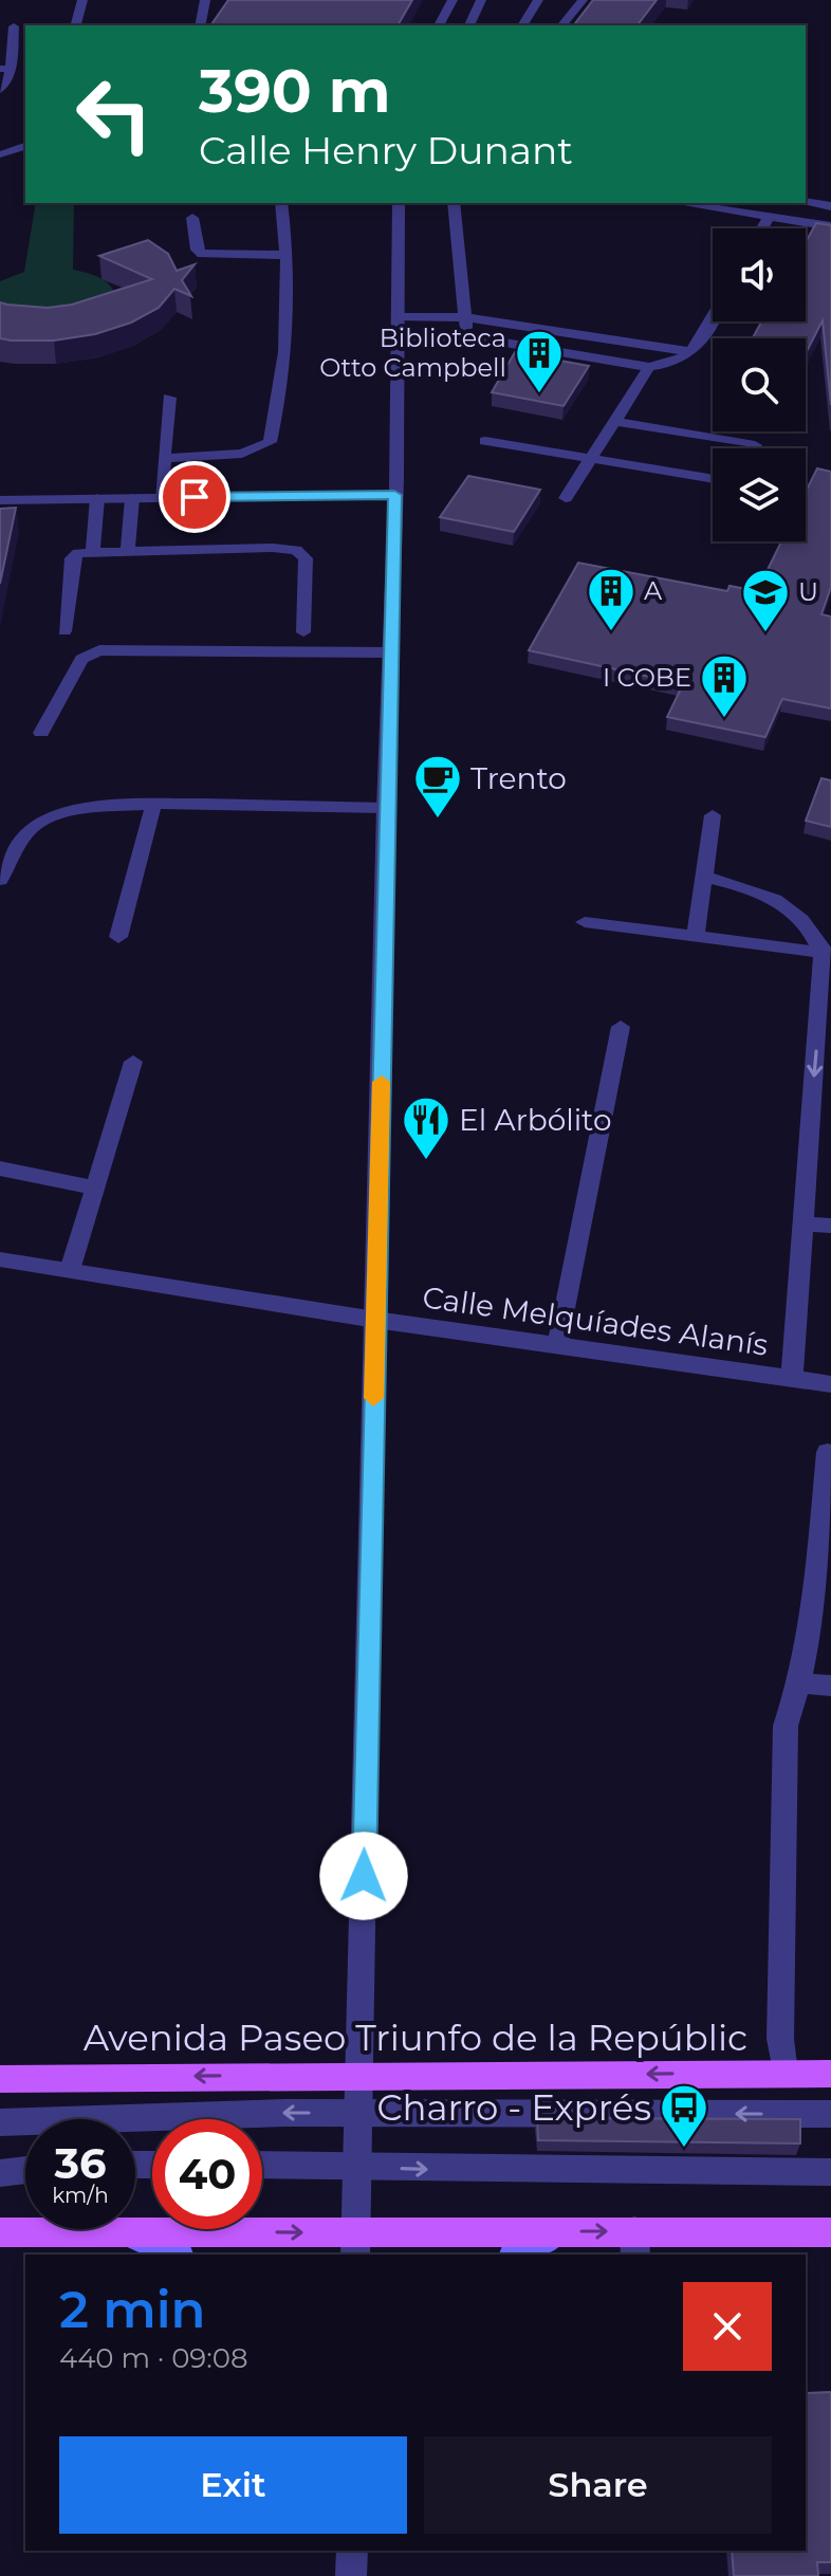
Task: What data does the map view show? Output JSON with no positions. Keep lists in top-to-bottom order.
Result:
{
  "streets": {
    "main road": ["Avenida Paseo Triunfo de la Repúblic"],
    "street": ["Calle Melquíades Alanís"]
  },
  "places": {
    "building": ["Biblioteca Otto Campbell", "A", "I COBE"],
    "school or university": ["U"],
    "cafe": ["Trento"],
    "restaurant": ["El Arbólito"],
    "bus stop": ["Charro - Exprés"]
  },
  "page": {
    "turn": ["390 m", "Calle Henry Dunant"],
    "speed": "36 km/h",
    "limit": "40",
    "heading": ["2 min", "440 m · 09:08"],
    "buttons": ["Exit", "Share"]
  }
}
